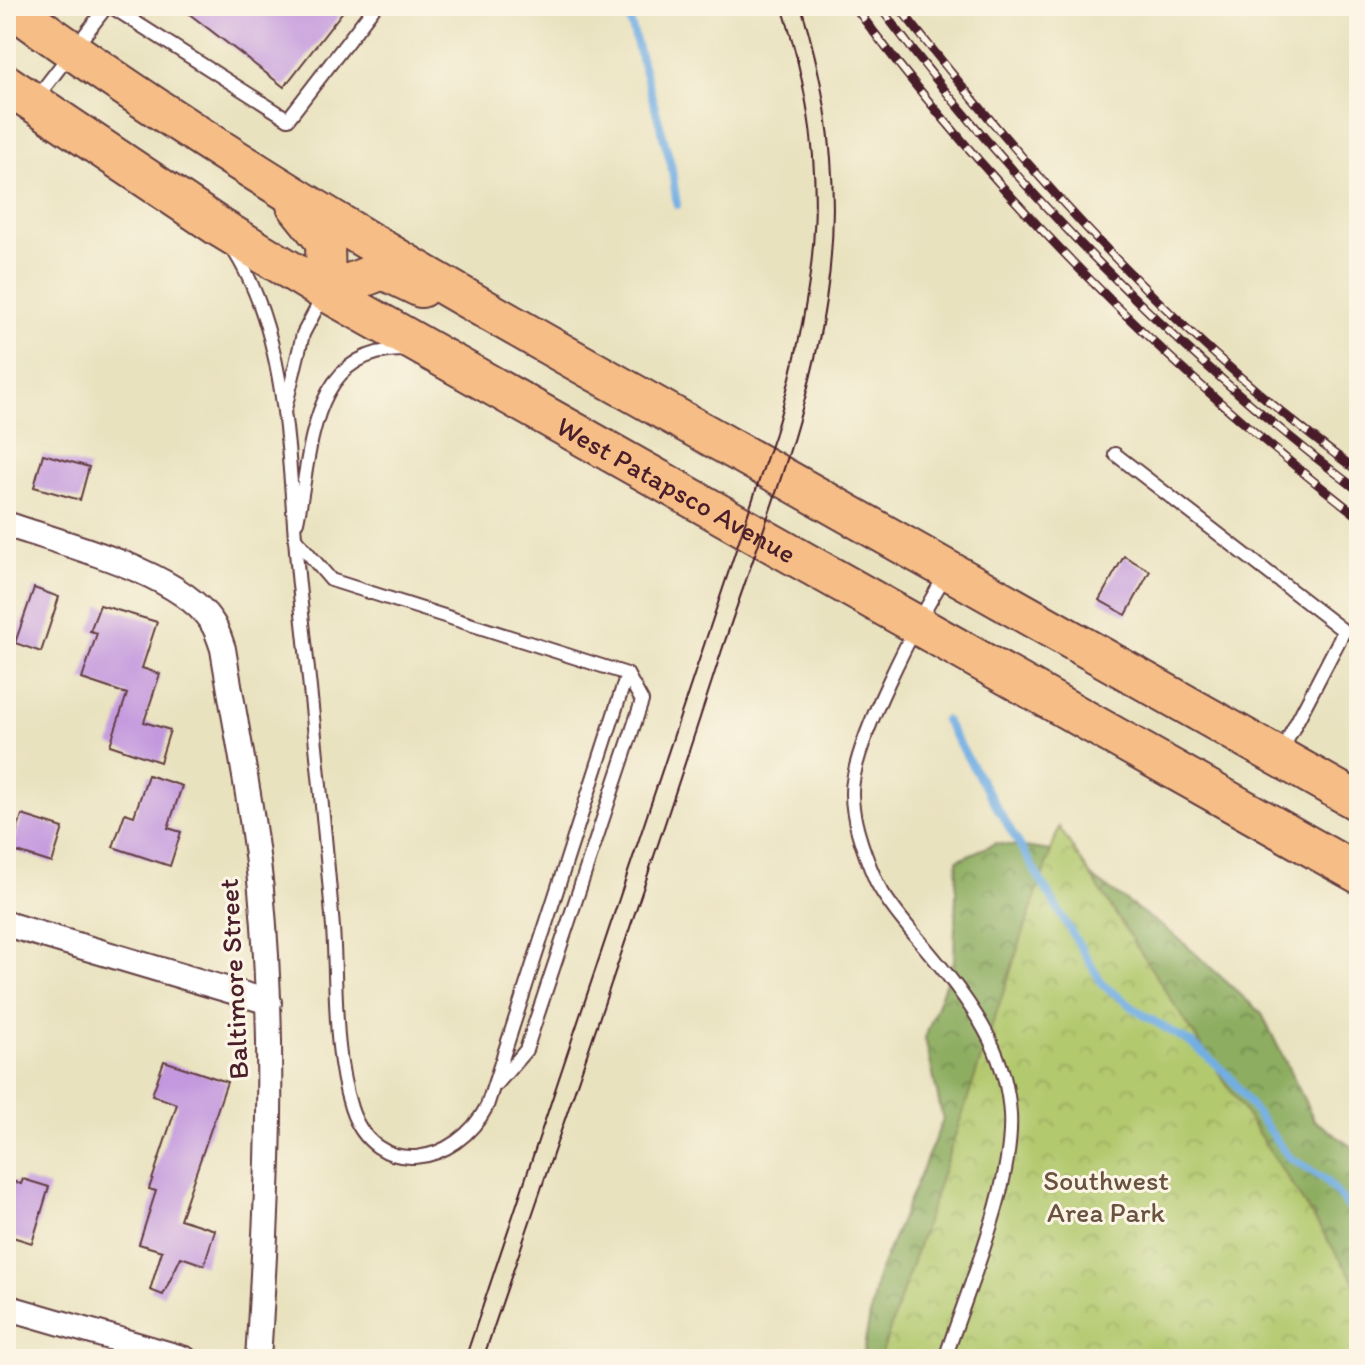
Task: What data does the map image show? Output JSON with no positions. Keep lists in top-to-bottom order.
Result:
{
  "streets": {
    "main road": ["West Patapsco Avenue"],
    "street": ["Baltimore Street"]
  },
  "parks": ["Southwest Area Park"]
}
